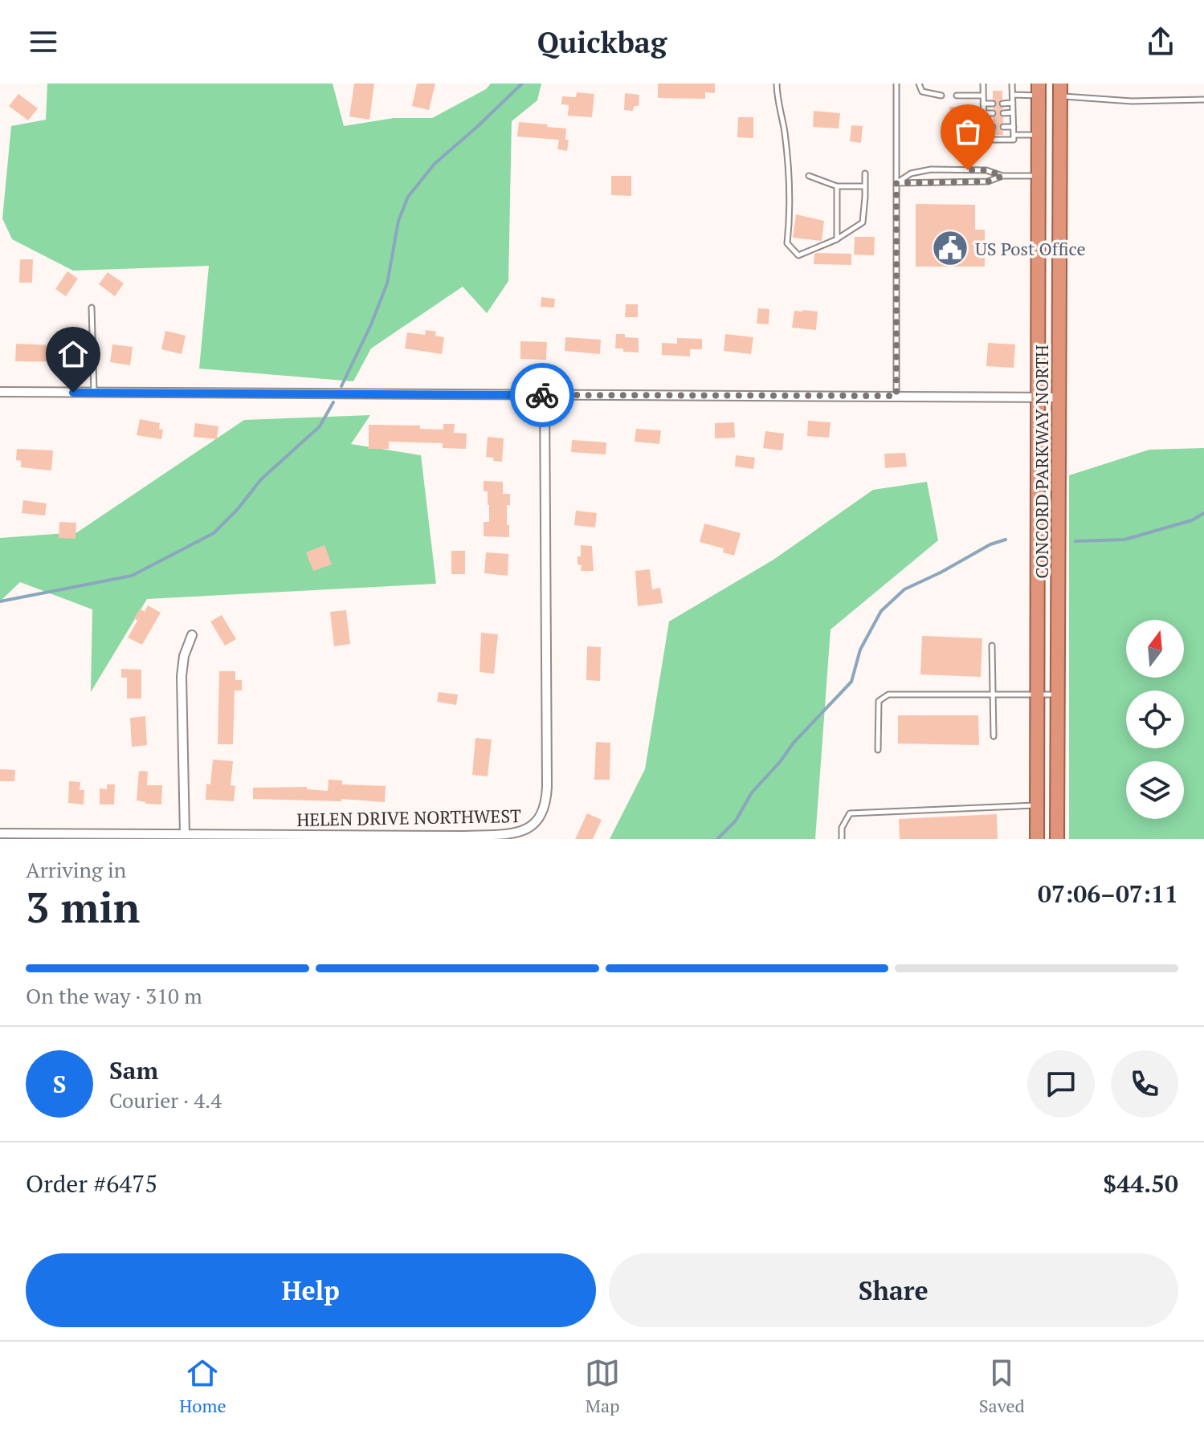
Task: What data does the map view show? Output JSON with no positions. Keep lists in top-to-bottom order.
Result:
{
  "streets": {
    "highway": ["CONCORD PARKWAY NORTH"],
    "street": ["HELEN DRIVE NORTHWEST"]
  },
  "places": {
    "public building": ["US Post Office"]
  },
  "north": "top",
  "page": {
    "header": "Quickbag",
    "heading": ["3 min", "Arriving in", "07:06–07:11"],
    "panel": [
      "Sam",
      "Courier · 4.4",
      "Order #6475",
      "$44.50"
    ],
    "bar": "On the way · 310 m",
    "round": "S",
    "buttons": ["Help", "Share"],
    "tabs": ["Home", "Map", "Saved"]
  }
}
